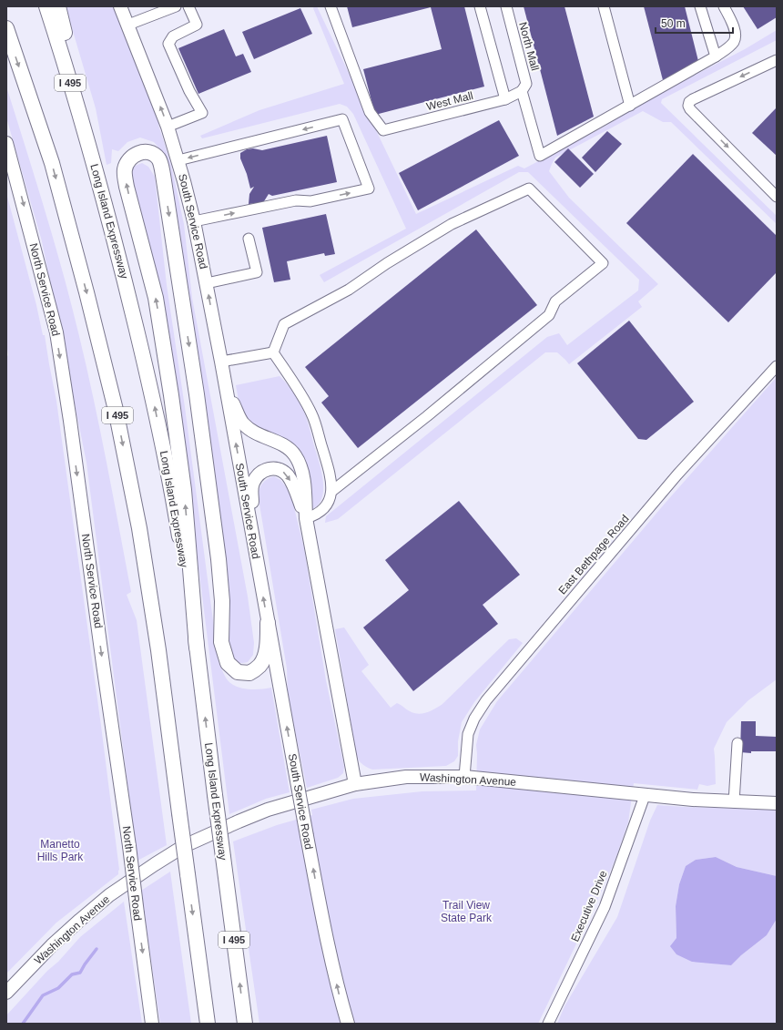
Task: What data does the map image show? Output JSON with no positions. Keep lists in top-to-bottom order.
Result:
{
  "streets": {
    "highway": ["I 495", "Long Island Expressway"],
    "main road": ["South Service Road", "North Service Road", "Washington Avenue"],
    "street": [
      "North Mall",
      "West Mall",
      "East Bethpage Road",
      "Executive Drive"
    ]
  },
  "crossings": [
    ["North Mall", "West Mall"],
    ["East Bethpage Road", "Washington Avenue"],
    ["Washington Avenue", "Executive Drive"]
  ],
  "one_way": ["North Service Road"],
  "parks": ["Manetto Hills Park", "Trail View State Park"],
  "scale_bar": "50 m"
}
